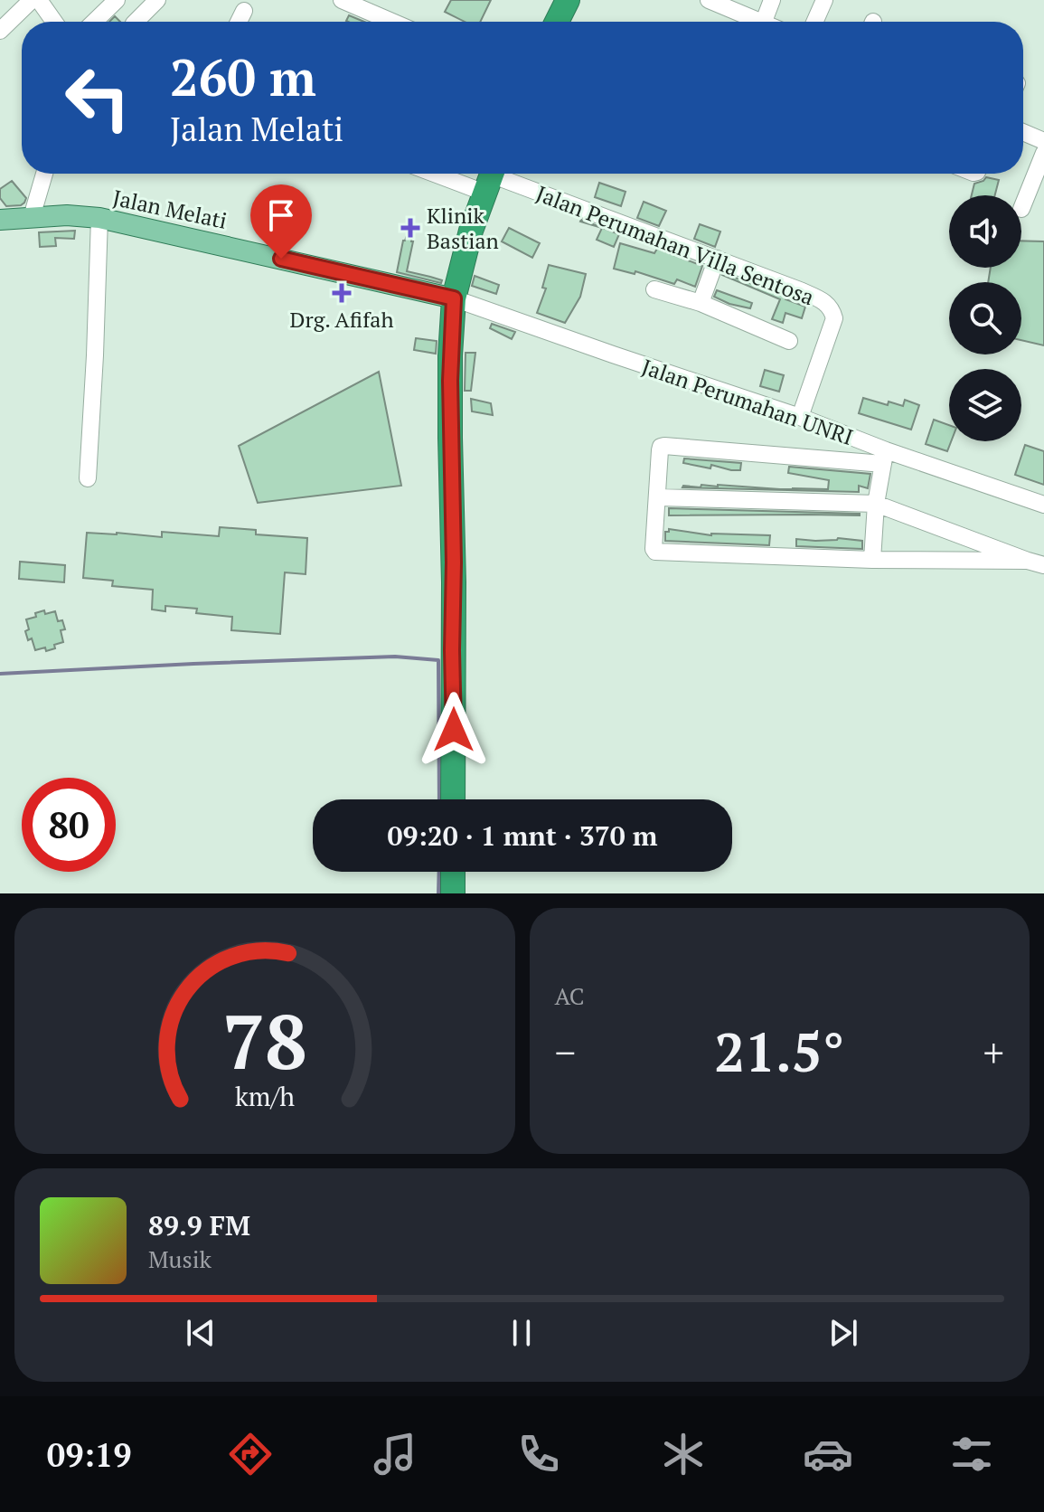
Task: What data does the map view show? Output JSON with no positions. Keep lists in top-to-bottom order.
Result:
{
  "streets": {
    "main road": ["Jalan Melati"],
    "street": ["Jalan Perumahan Villa Sentosa", "Jalan Perumahan UNRI"]
  },
  "crossings": [
    ["Jalan Melati", "Jalan Perumahan UNRI"],
    ["Jalan Perumahan Villa Sentosa", "Jalan Perumahan UNRI"]
  ],
  "places": {
    "health": ["Klinik Bastian", "Drg. Afifah"]
  },
  "page": {
    "turn": ["260 m", "Jalan Melati"],
    "limit": "80",
    "trip": "09:20 · 1 mnt · 370 m",
    "tile": "AC",
    "heat": ["−", "21.5°", "+"],
    "song": ["89.9 FM", "Musik"],
    "tabs": "09:19",
    "gauge": ["78", "km/h"]
  }
}
